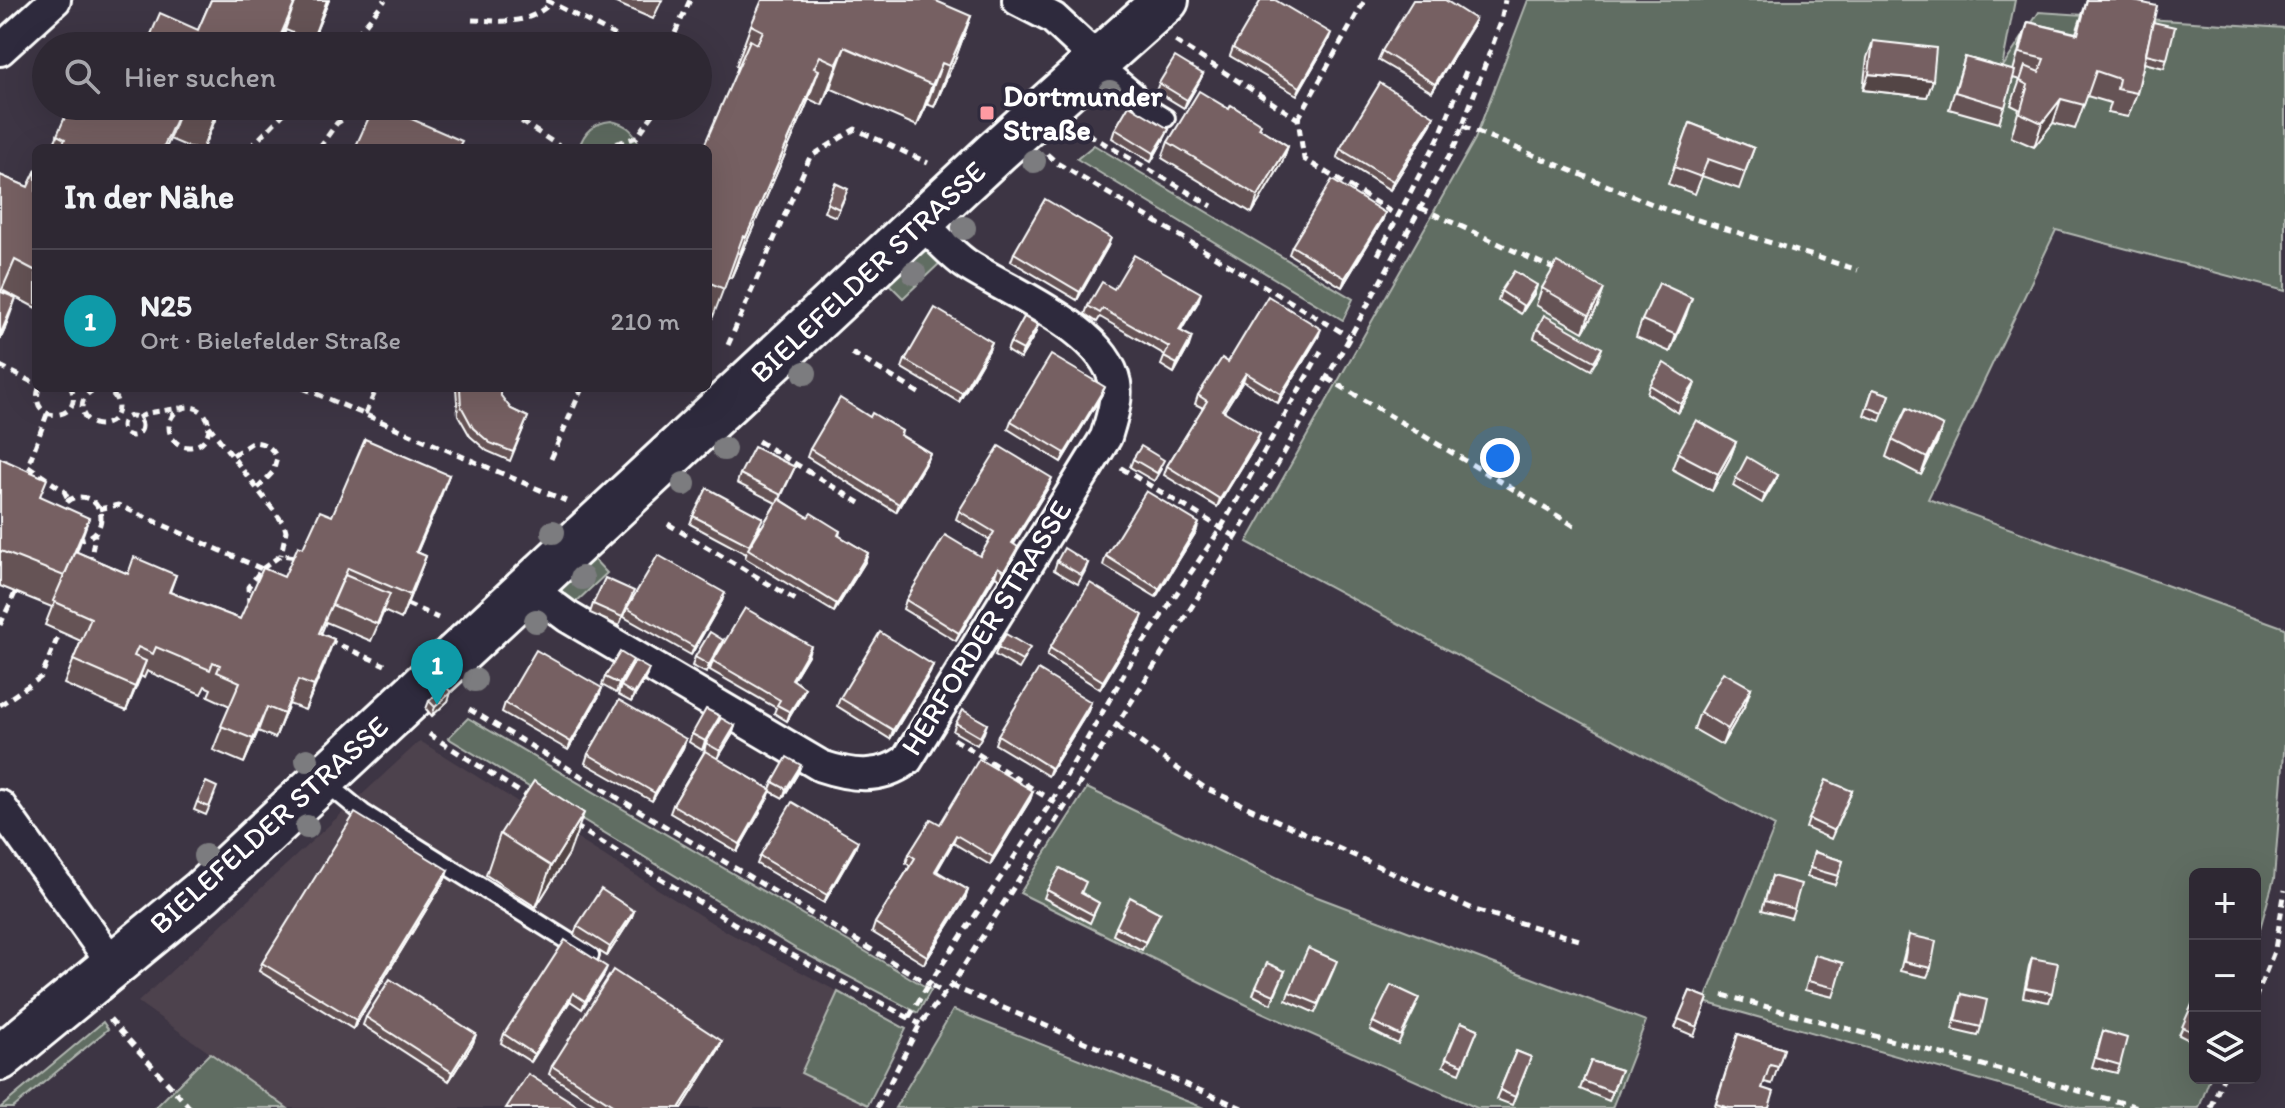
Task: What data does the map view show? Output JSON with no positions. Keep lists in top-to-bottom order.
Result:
{
  "streets": {
    "street": ["BIELEFELDER STRASSE", "HERFORDER STRASSE"]
  },
  "crossings": [
    ["BIELEFELDER STRASSE", "HERFORDER STRASSE"]
  ],
  "places": {
    "transit": ["Dortmunder Straße"]
  },
  "page": {
    "search": "Hier suchen",
    "heading": "In der Nähe",
    "list": [
      {
        "mark": "1",
        "name": "N25",
        "note": "Ort · Bielefelder Straße",
        "value": "210 m"
      }
    ],
    "pins": "1",
    "map_buttons": ["+", "−"]
  }
}
